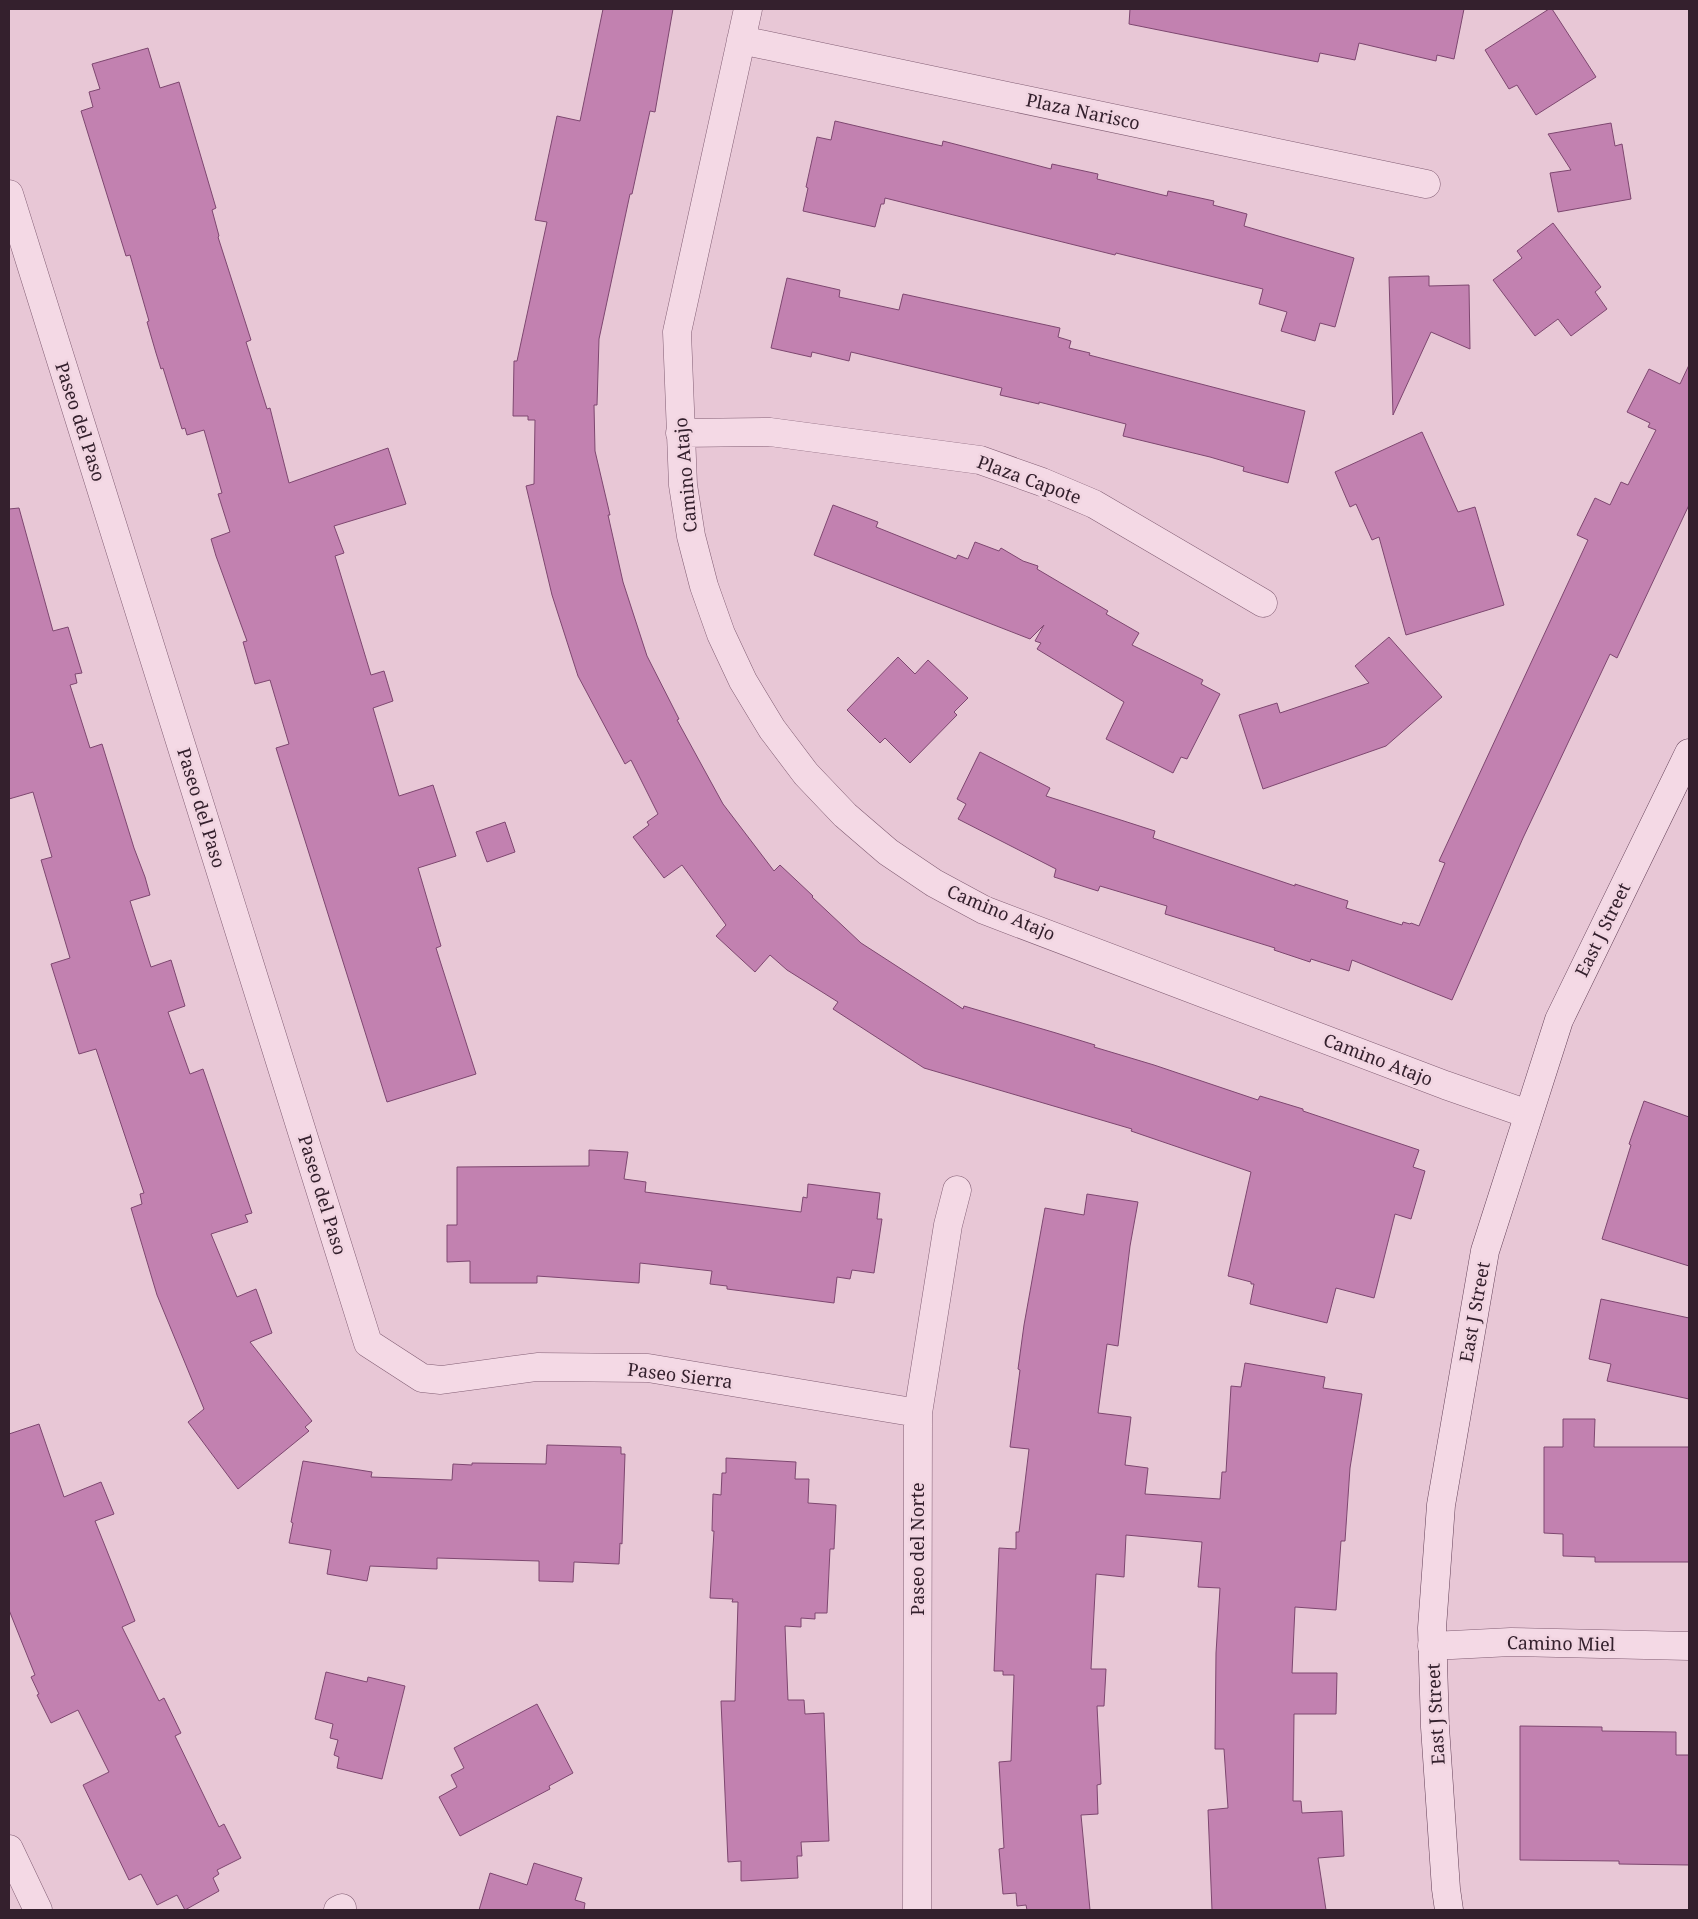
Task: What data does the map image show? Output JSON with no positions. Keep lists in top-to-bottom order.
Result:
{
  "streets": {
    "street": [
      "Plaza Narisco",
      "Paseo del Paso",
      "Camino Atajo",
      "Plaza Capote",
      "East J Street",
      "Paseo Sierra",
      "Paseo del Norte",
      "Camino Miel"
    ]
  },
  "crossings": [
    ["Plaza Narisco", "Camino Atajo"],
    ["Paseo del Paso", "Paseo Sierra"],
    ["Camino Atajo", "Plaza Capote"],
    ["Camino Atajo", "East J Street"],
    ["East J Street", "Camino Miel"],
    ["Paseo Sierra", "Paseo del Norte"]
  ]
}
